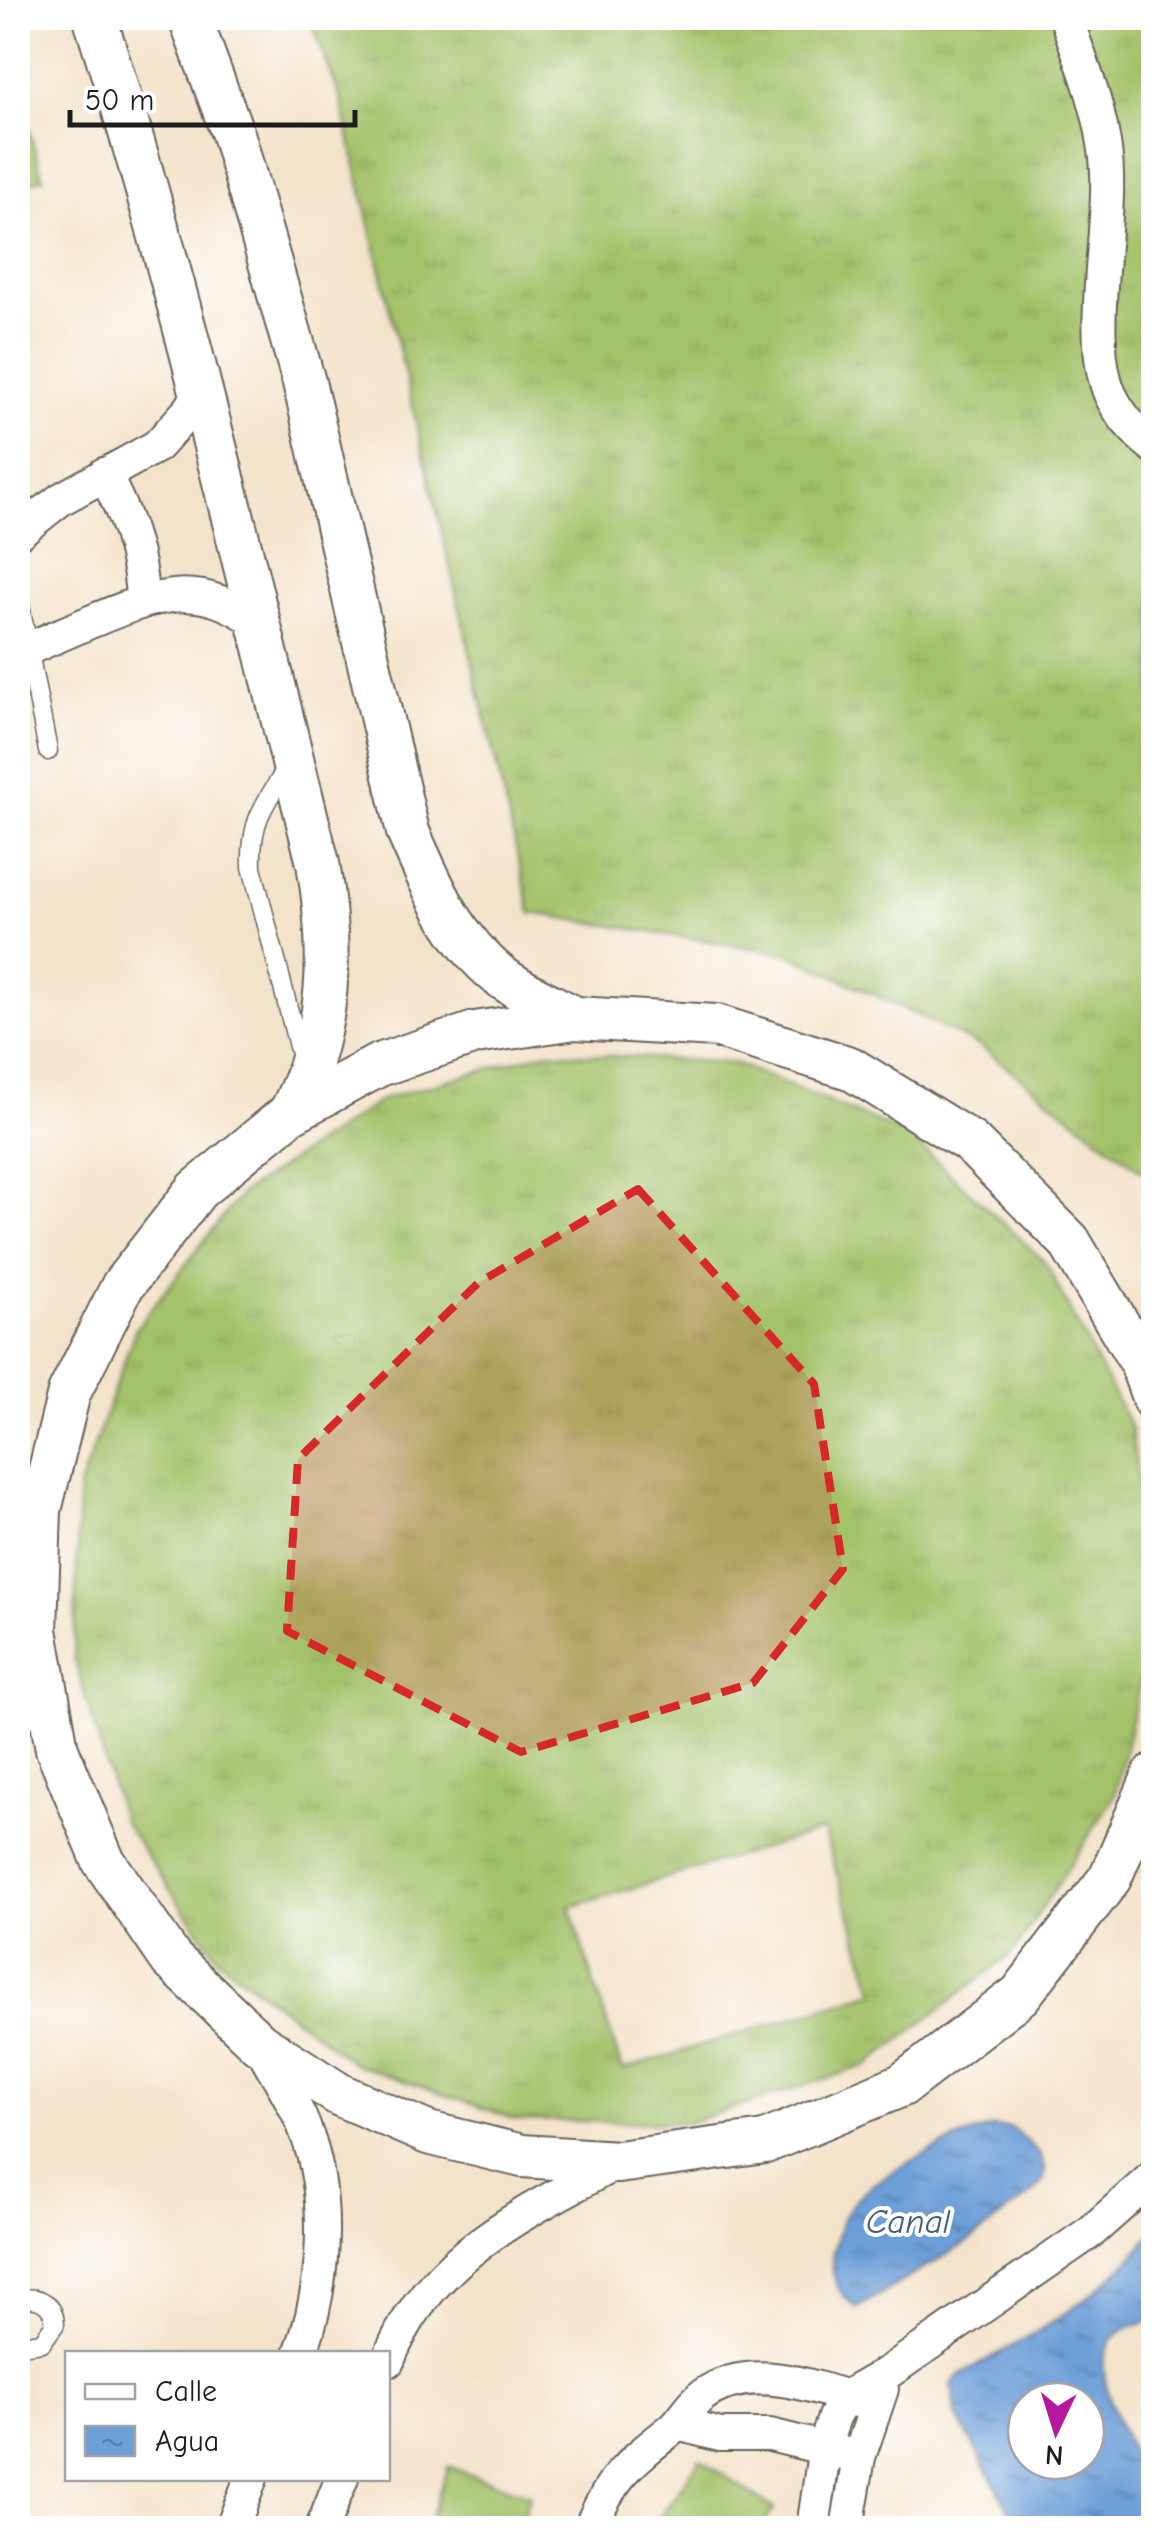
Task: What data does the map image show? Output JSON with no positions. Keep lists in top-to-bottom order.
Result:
{
  "water": ["Canal"],
  "legend": ["Calle", "Agua"],
  "scale_bar": "50 m",
  "north": "bottom"
}
